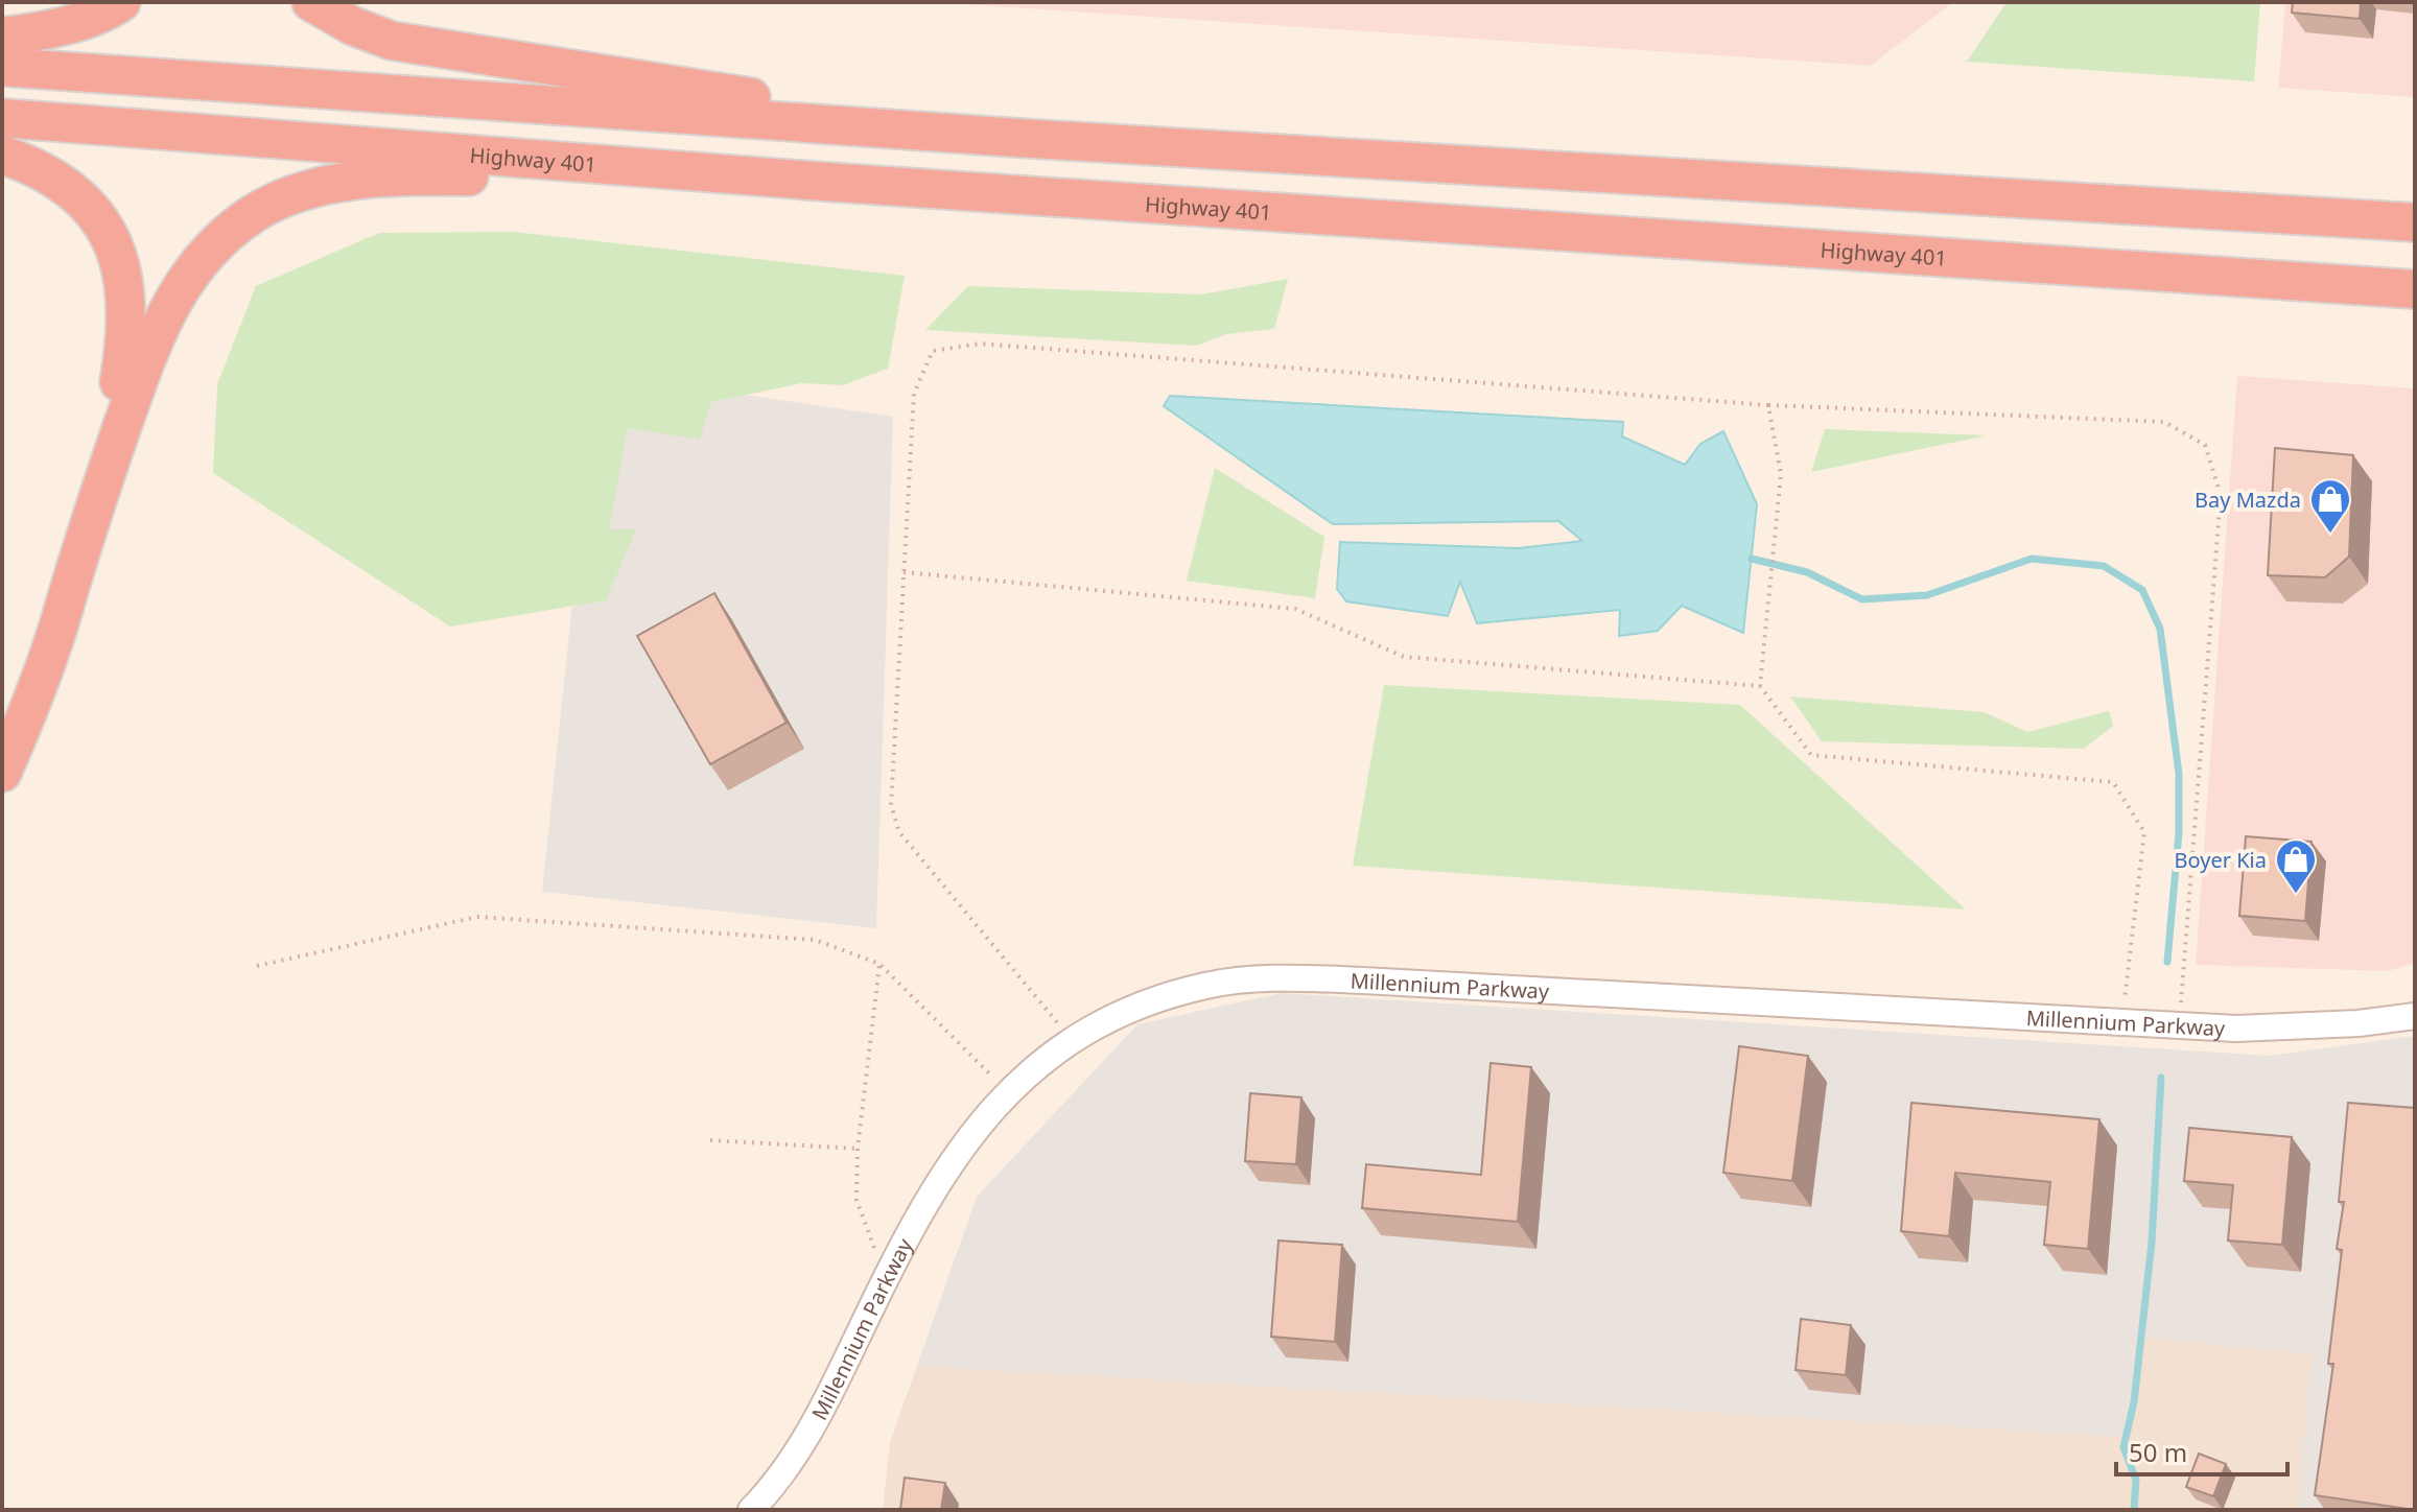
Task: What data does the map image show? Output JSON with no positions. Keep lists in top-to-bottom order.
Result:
{
  "streets": {
    "highway": ["Highway 401"],
    "street": ["Millennium Parkway"]
  },
  "places": {
    "shop": ["Bay Mazda", "Boyer Kia"]
  },
  "scale_bar": "50 m"
}
